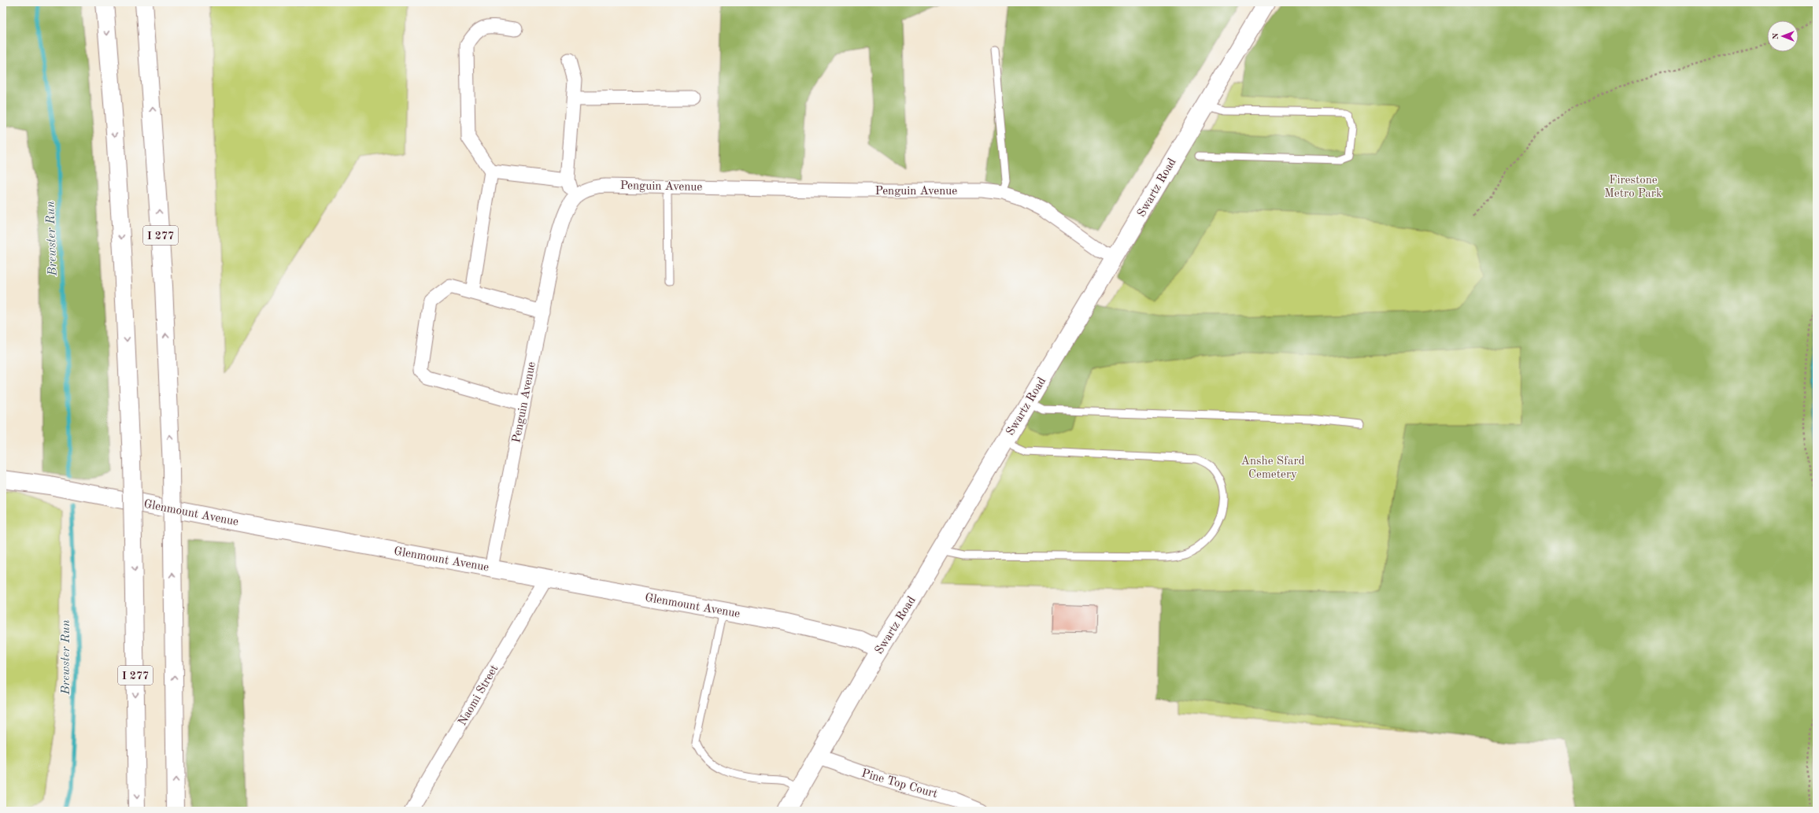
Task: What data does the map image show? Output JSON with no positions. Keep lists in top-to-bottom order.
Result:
{
  "streets": {
    "main road": ["Swartz Road", "I 277", "Glenmount Avenue"],
    "street": ["Penguin Avenue", "Naomi Street", "Pine Top Court"]
  },
  "crossings": [
    ["Penguin Avenue", "Swartz Road"],
    ["Penguin Avenue", "Glenmount Avenue"],
    ["Swartz Road", "Glenmount Avenue"],
    ["Swartz Road", "Pine Top Court"],
    ["Glenmount Avenue", "Naomi Street"]
  ],
  "water": ["Brewster Run"],
  "parks": ["Firestone Metro Park", "Anshe Sfard Cemetery"],
  "north": "left"
}
